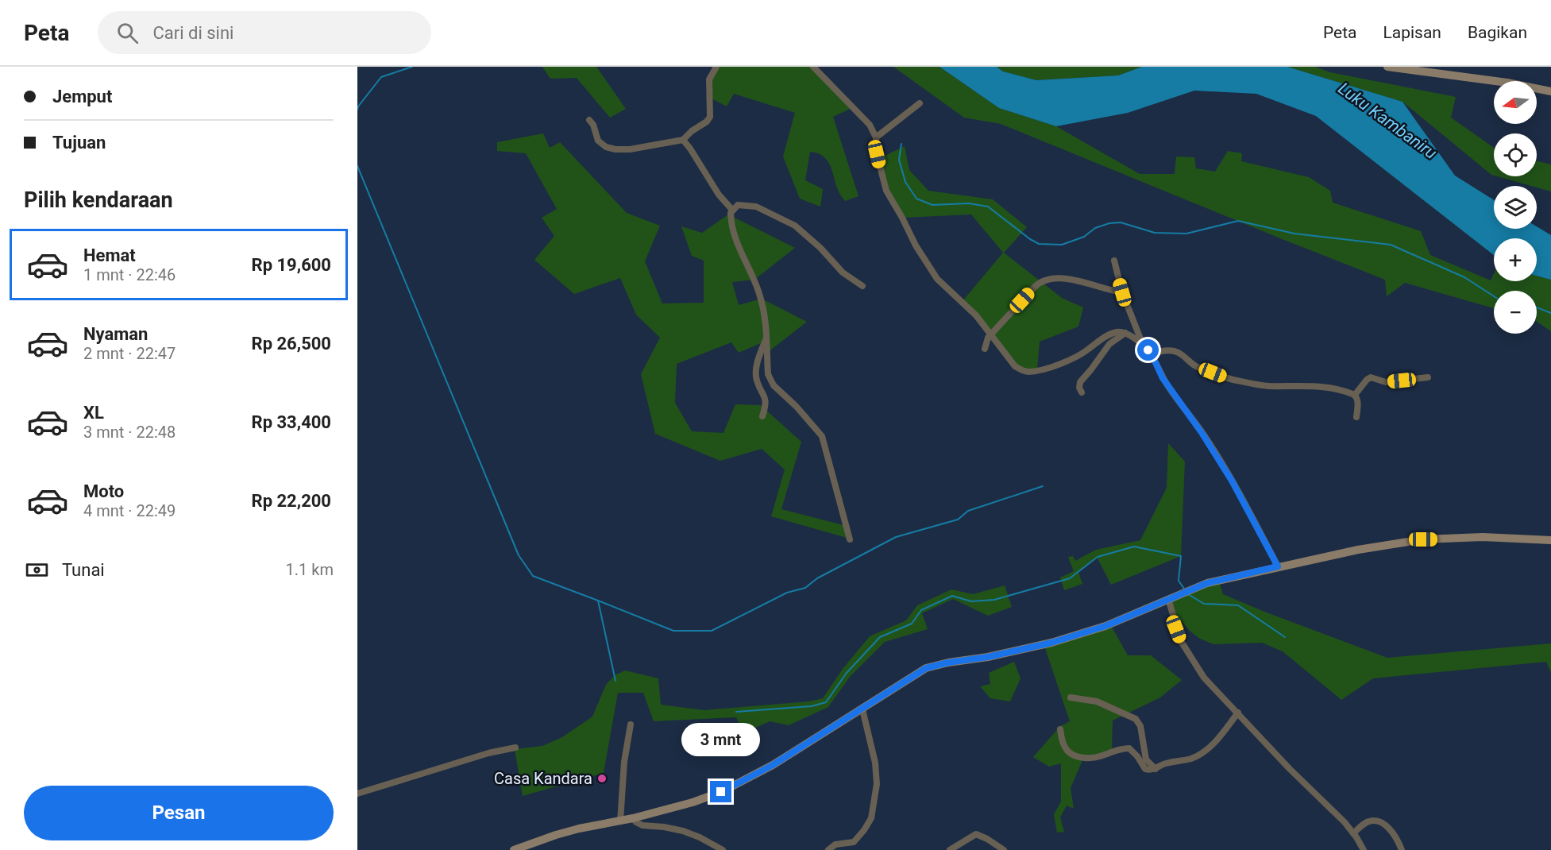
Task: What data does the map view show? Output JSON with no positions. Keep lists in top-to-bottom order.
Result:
{
  "water": ["Luku Kambaniru"],
  "places": ["Casa Kandara"],
  "north": "left",
  "page": {
    "header": "Peta",
    "search": "Cari di sini",
    "nav": ["Peta", "Lapisan", "Bagikan"],
    "banner": ["Jemput", "Tujuan"],
    "map_buttons": ["+", "−"],
    "heading": "Pilih kendaraan",
    "list": [
      {
        "name": "Hemat",
        "note": "1 mnt · 22:46",
        "value": "Rp 19,600"
      },
      {
        "name": "Nyaman",
        "note": "2 mnt · 22:47",
        "value": "Rp 26,500"
      },
      {
        "name": "XL",
        "note": "3 mnt · 22:48",
        "value": "Rp 33,400"
      },
      {
        "name": "Moto",
        "note": "4 mnt · 22:49",
        "value": "Rp 22,200"
      }
    ],
    "pay": ["Tunai", "1.1 km"],
    "bubble": "3 mnt",
    "buttons": "Pesan"
  }
}
